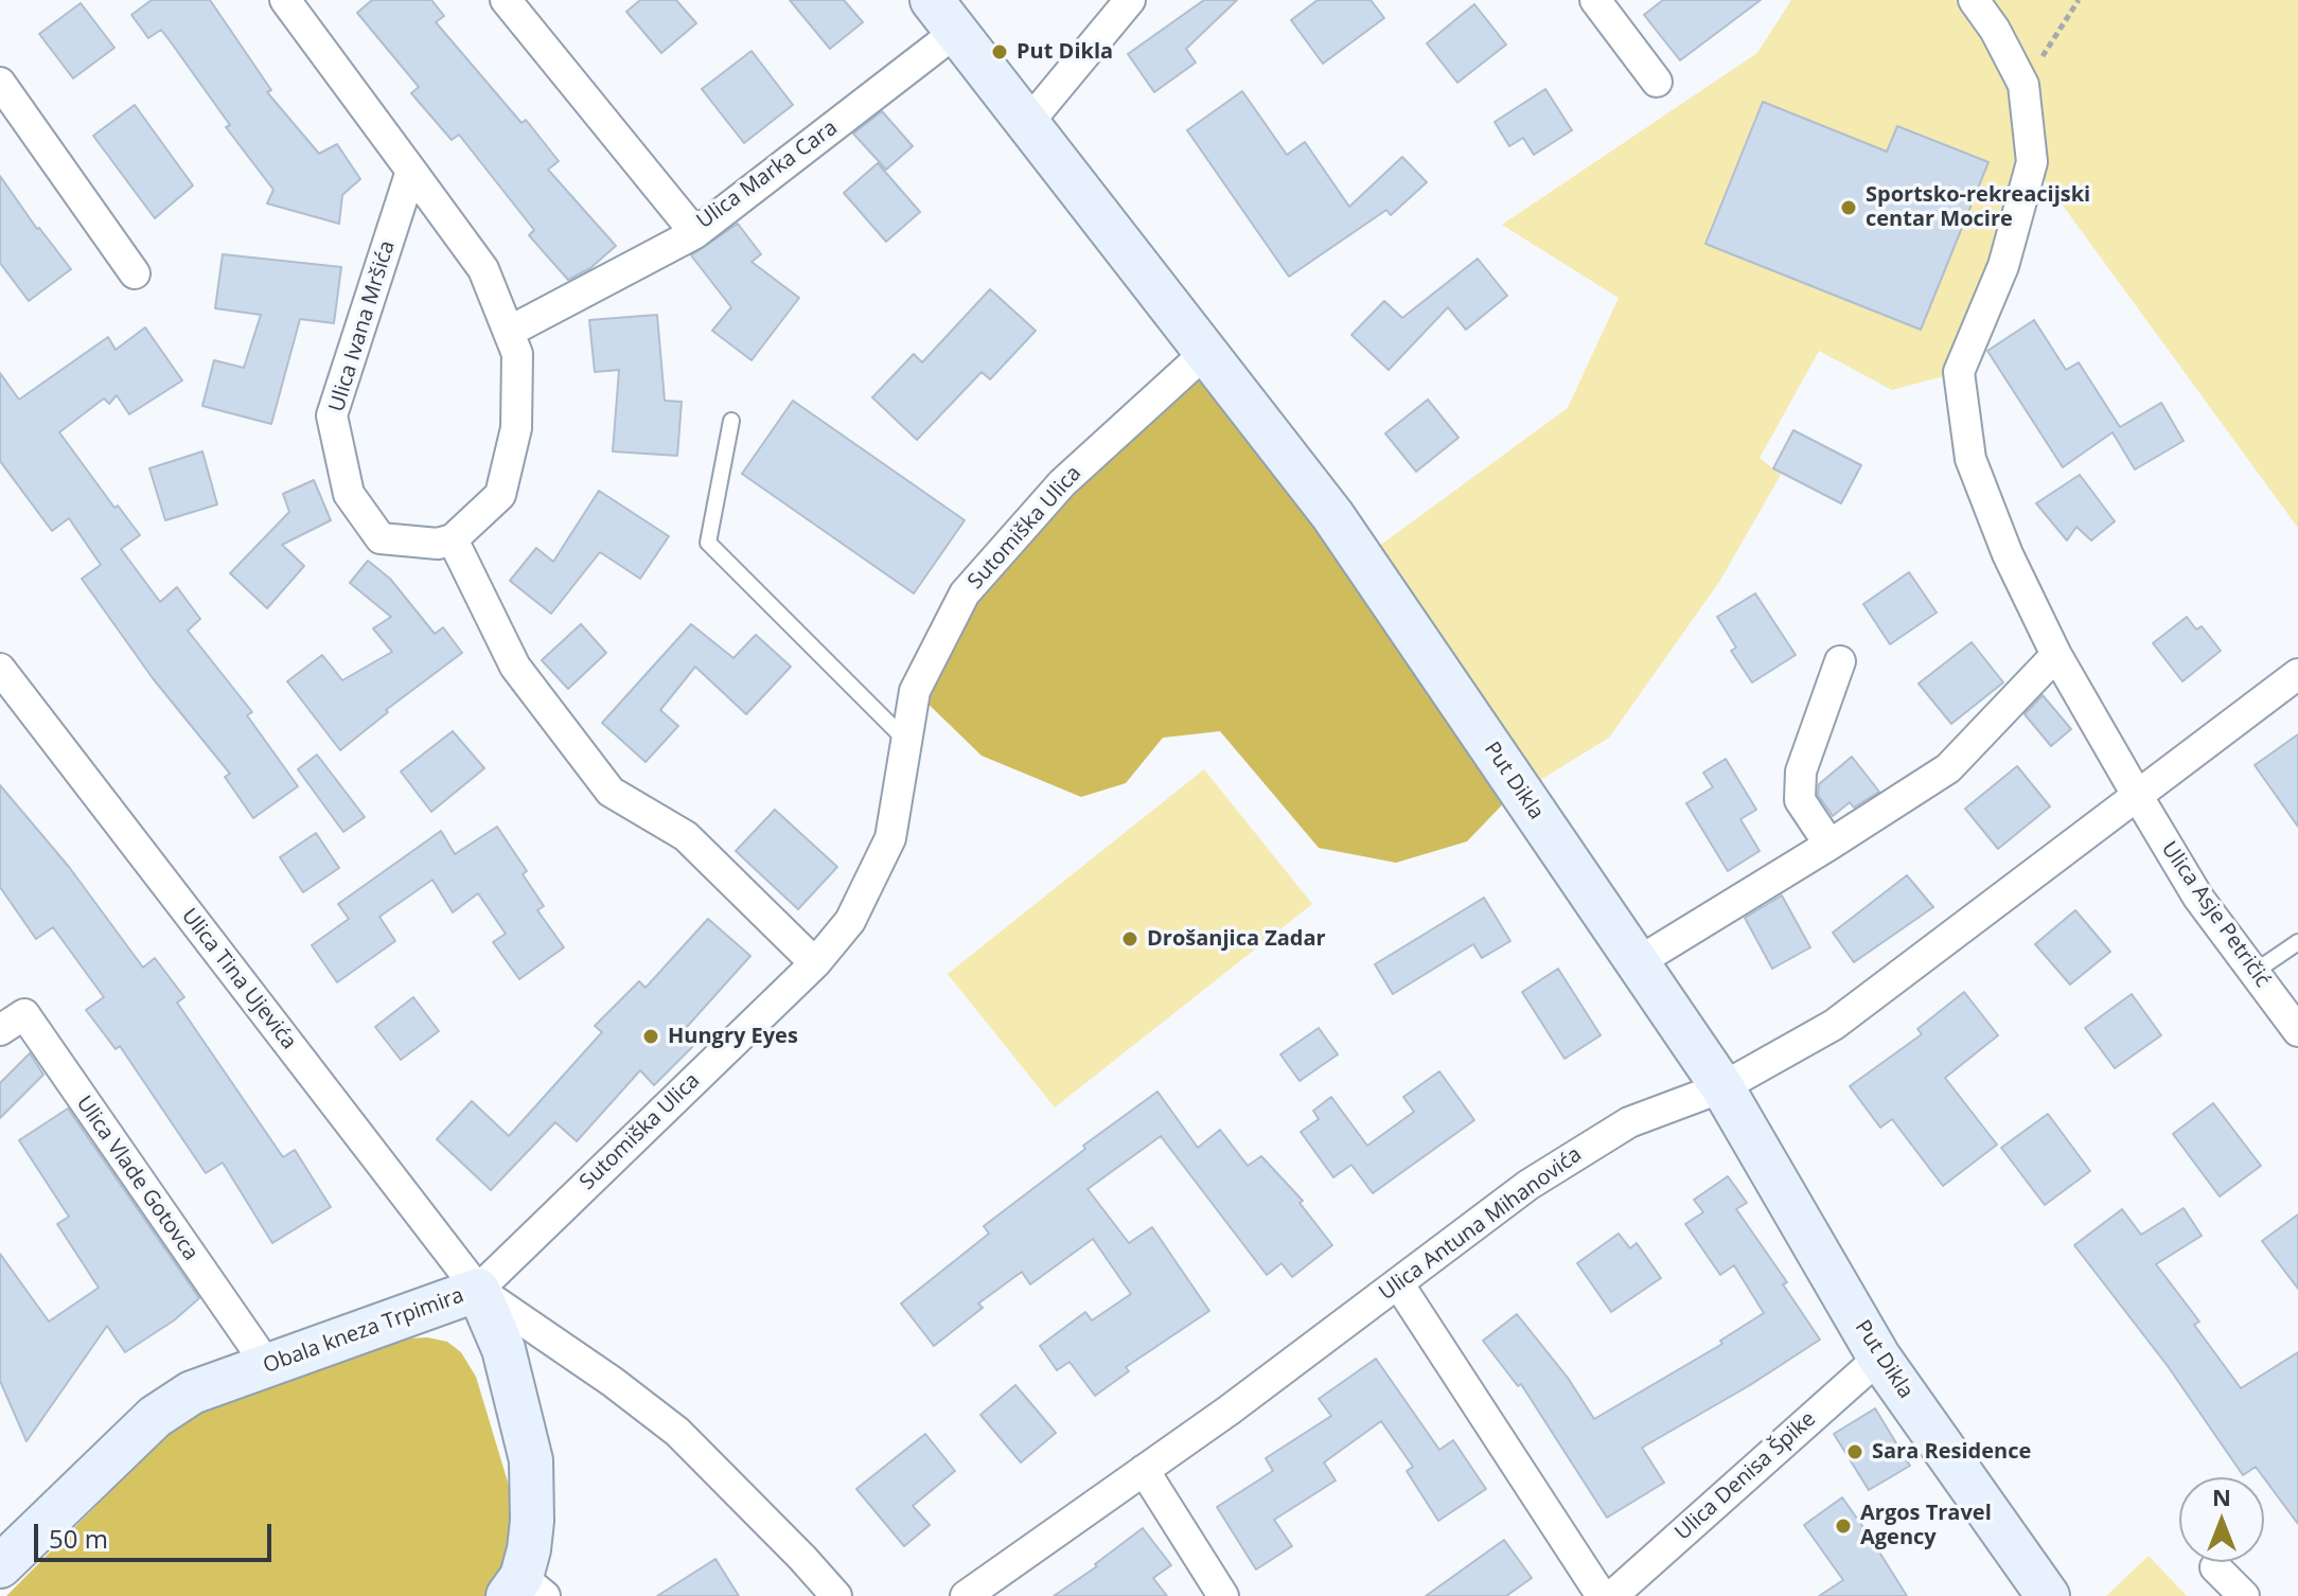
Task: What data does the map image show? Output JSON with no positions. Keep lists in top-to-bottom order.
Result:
{
  "streets": {
    "street": [
      "Ulica Marka Cara",
      "Ulica Ivana Mršića",
      "Sutomiška Ulica",
      "Put Dikla",
      "Ulica Asje Petričić",
      "Ulica Tina Ujevića",
      "Ulica Vlade Gotovca",
      "Ulica Antuna Mihanovića",
      "Obala kneza Trpimira",
      "Ulica Denisa Špike"
    ]
  },
  "crossings": [
    ["Ulica Marka Cara", "Put Dikla"],
    ["Sutomiška Ulica", "Put Dikla"],
    ["Sutomiška Ulica", "Ulica Tina Ujevića"],
    ["Sutomiška Ulica", "Obala kneza Trpimira"],
    ["Put Dikla", "Ulica Antuna Mihanovića"],
    ["Put Dikla", "Ulica Denisa Špike"],
    ["Ulica Asje Petričić", "Ulica Antuna Mihanovića"],
    ["Ulica Tina Ujevića", "Obala kneza Trpimira"],
    ["Ulica Vlade Gotovca", "Obala kneza Trpimira"]
  ],
  "places": [
    "Put Dikla",
    "Sportsko-rekreacijski centar Mocire",
    "Drošanjica Zadar",
    "Hungry Eyes",
    "Sara Residence",
    "Argos Travel Agency"
  ],
  "scale_bar": "50 m",
  "north": "top"
}
